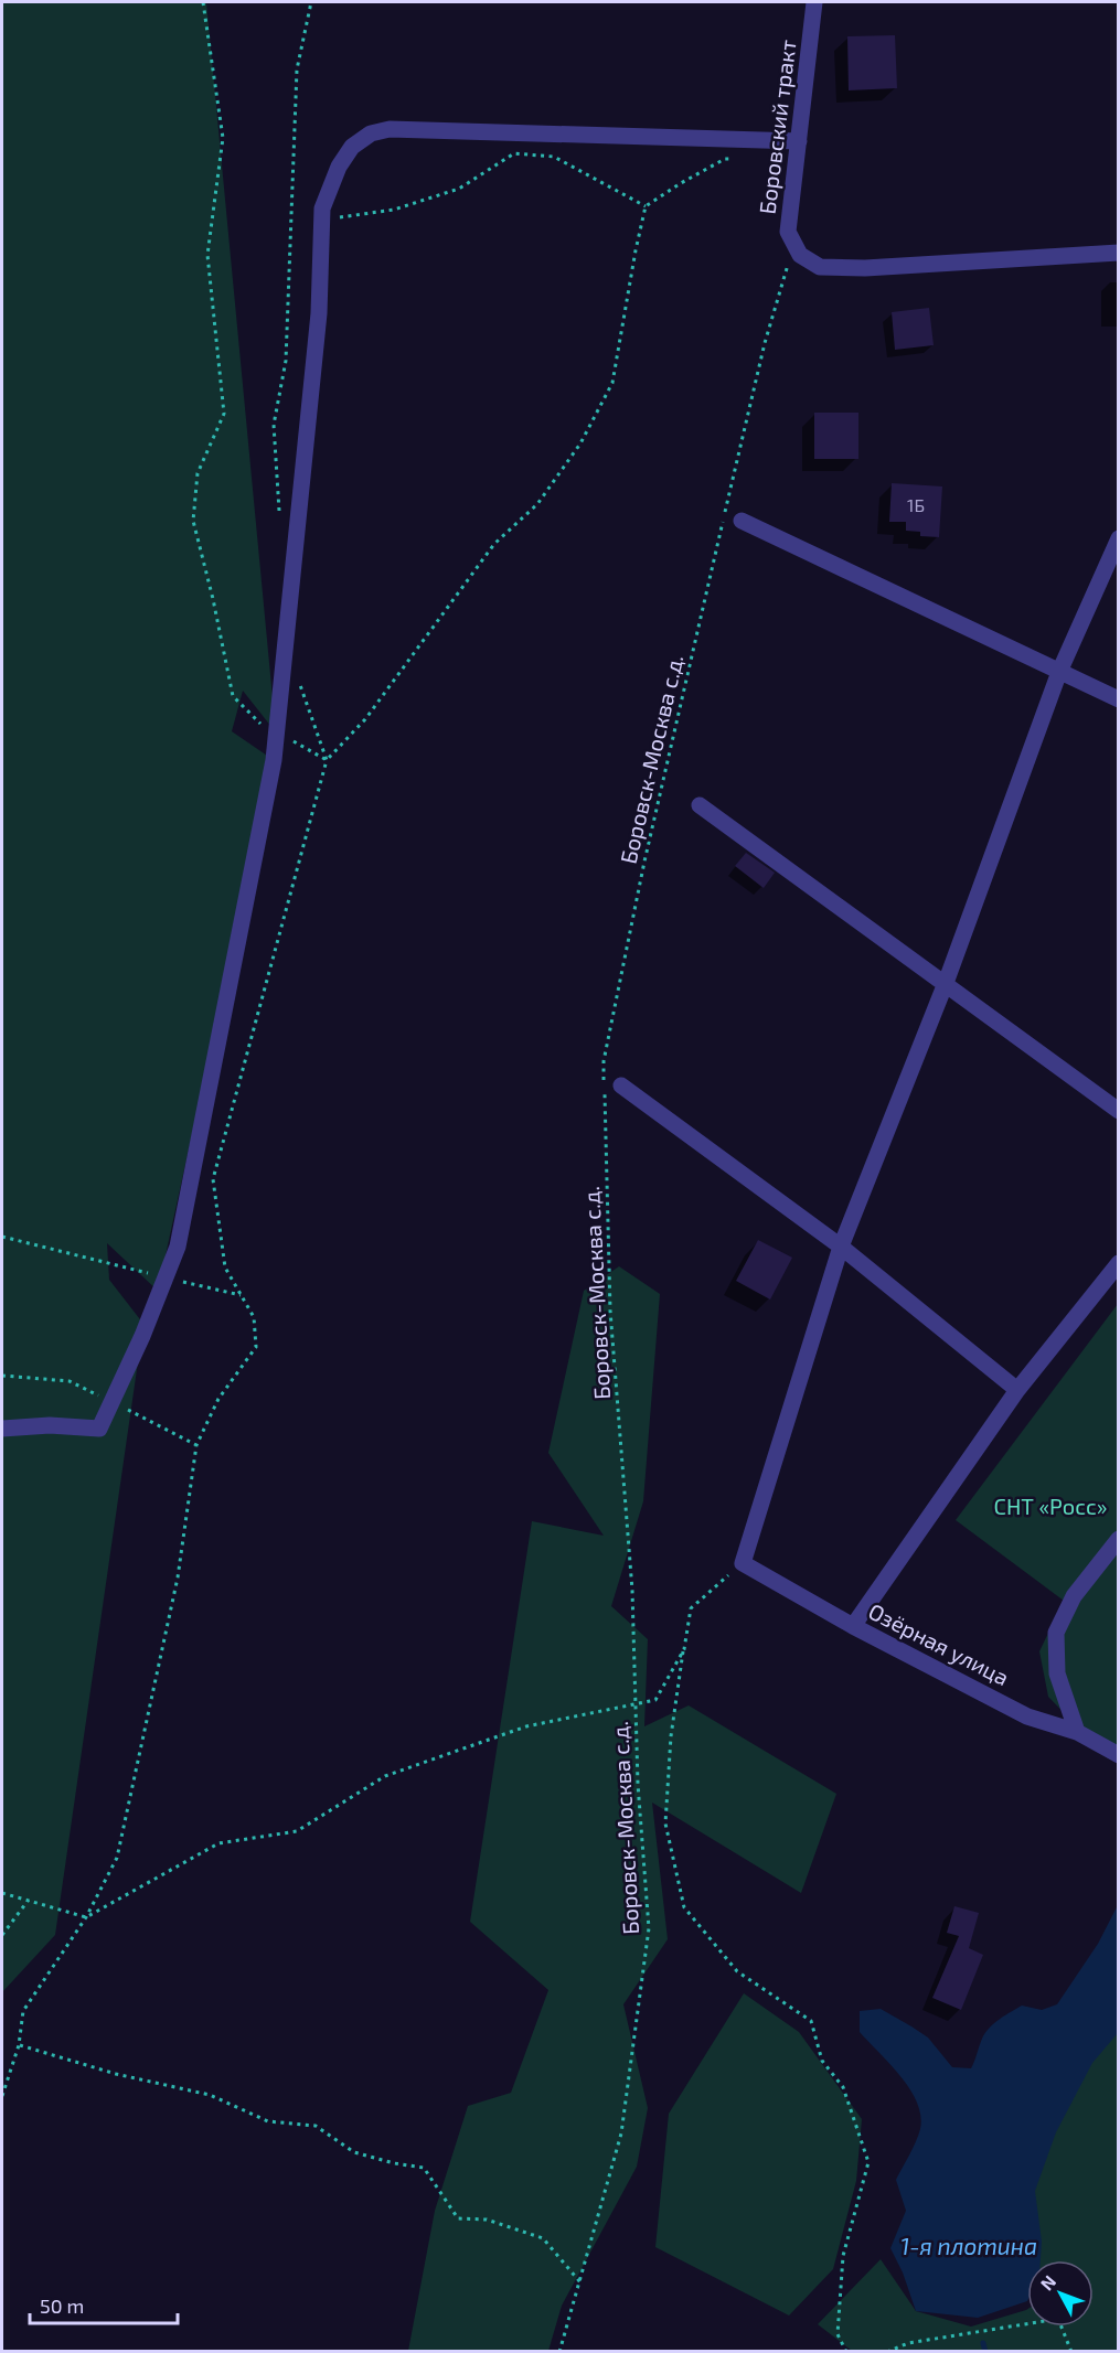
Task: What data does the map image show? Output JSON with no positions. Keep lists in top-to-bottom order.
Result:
{
  "streets": {
    "street": ["Боровский тракт", "Озёрная улица"],
    "path": ["Боровск-Москва с.д."]
  },
  "crossings": [
    ["Боровский тракт", "Боровск-Москва с.д."]
  ],
  "water": ["1-я плотина"],
  "parks": ["СНТ «Росс»"],
  "house_numbers": ["1Б"],
  "scale_bar": "50 m",
  "north": "top left"
}
